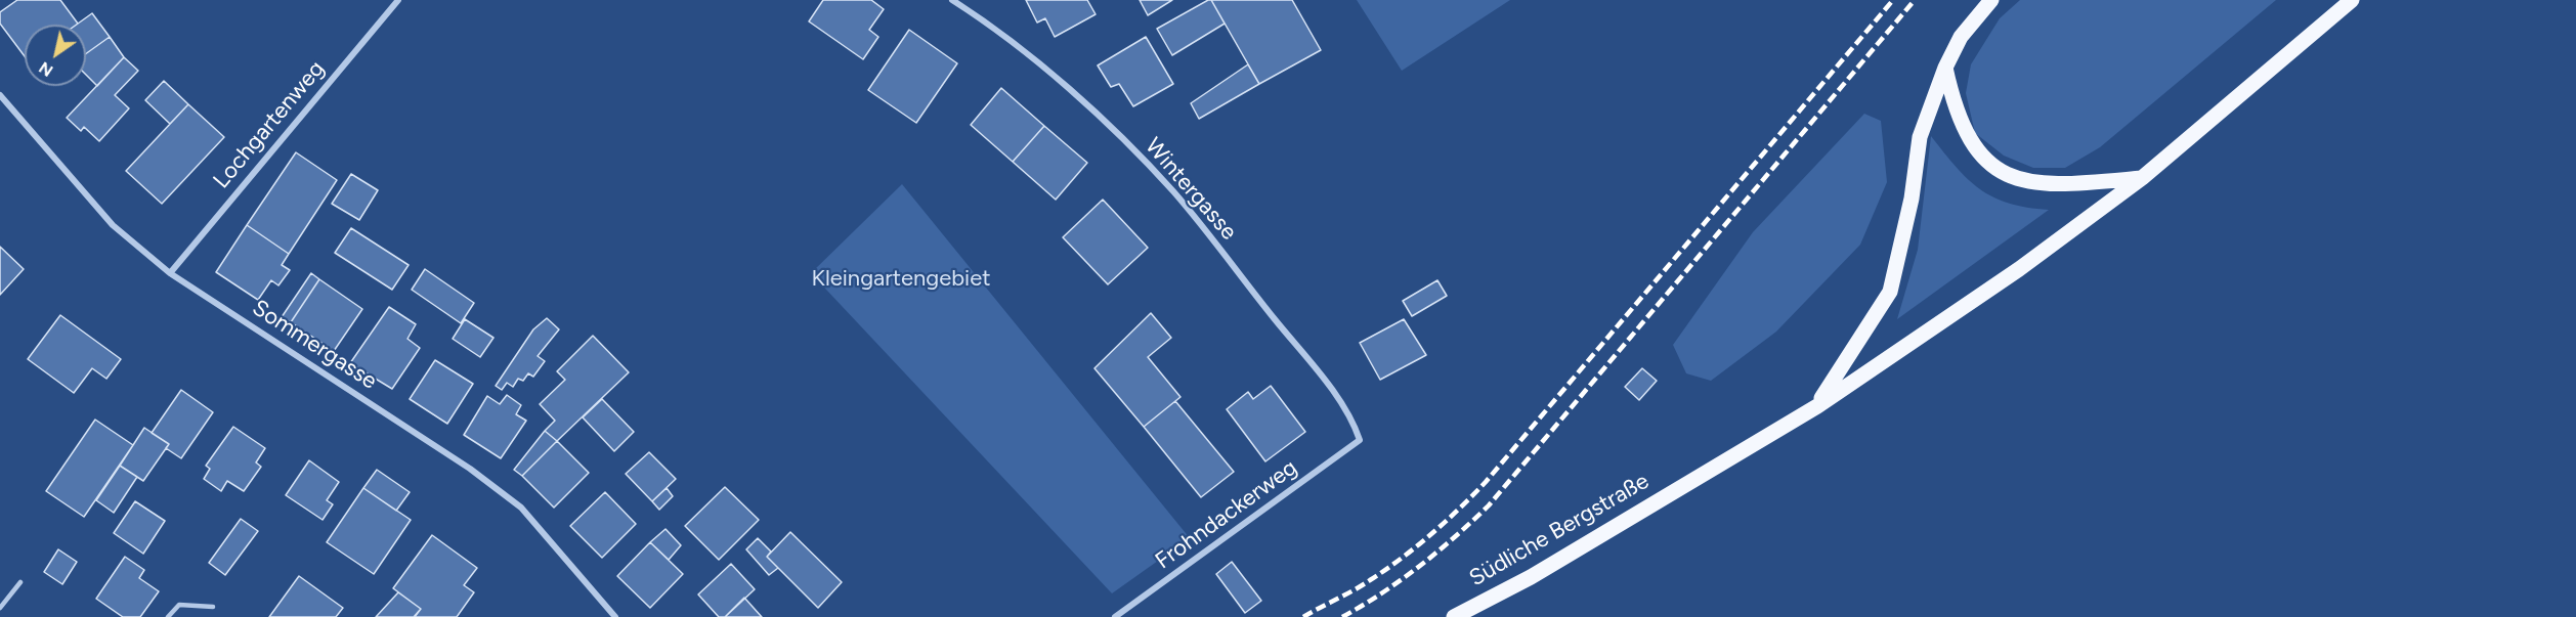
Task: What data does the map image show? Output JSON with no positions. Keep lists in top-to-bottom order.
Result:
{
  "streets": {
    "main road": ["Südliche Bergstraße"],
    "street": [
      "Lochgartenweg",
      "Wintergasse",
      "Sommergasse",
      "Frohndackerweg"
    ]
  },
  "crossings": [
    ["Lochgartenweg", "Sommergasse"],
    ["Wintergasse", "Frohndackerweg"]
  ],
  "parks": ["Kleingartengebiet"],
  "north": "bottom left"
}
